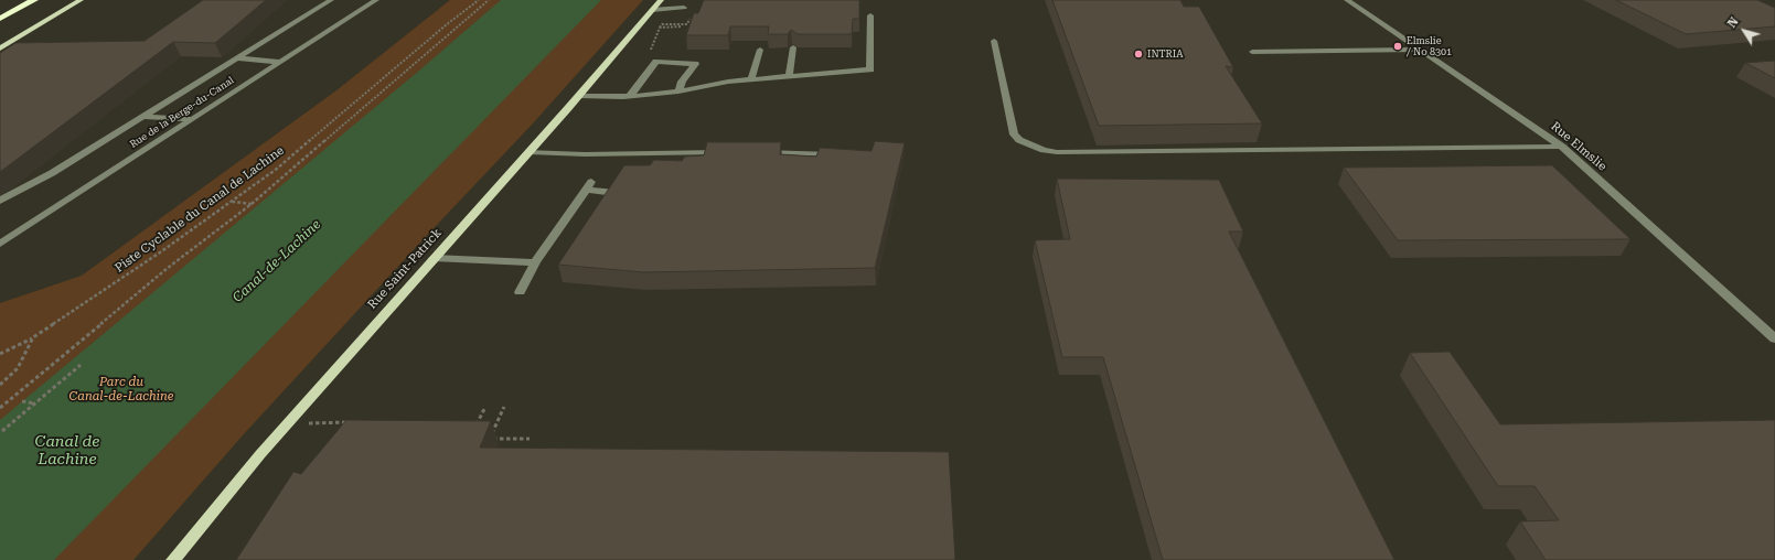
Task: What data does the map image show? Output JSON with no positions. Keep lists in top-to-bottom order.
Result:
{
  "streets": {
    "main road": ["Rue Saint-Patrick"],
    "street": ["Rue de la Berge-du-Canal", "Rue Elmslie"],
    "path": ["Piste Cyclable du Canal de Lachine"]
  },
  "water": ["Canal-de-Lachine", "Canal de Lachine"],
  "parks": ["Parc du Canal-de-Lachine"],
  "places": ["Elmslie / No 8301", "INTRIA"],
  "north": "top left"
}
